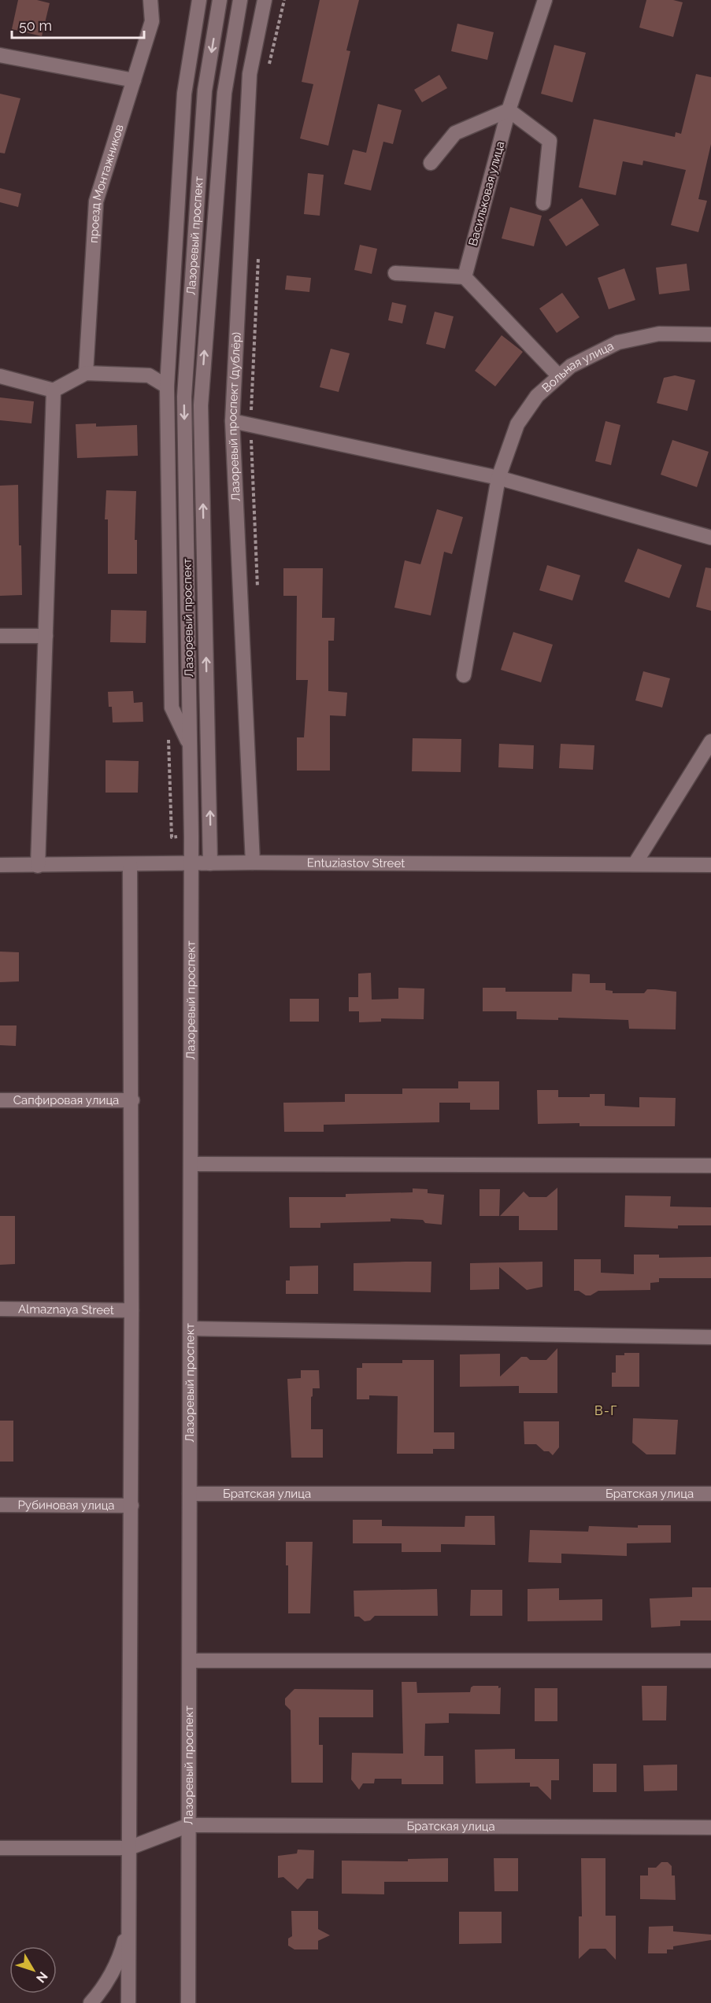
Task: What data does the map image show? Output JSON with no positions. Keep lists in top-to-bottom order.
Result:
{
  "streets": {
    "street": [
      "проезд Монтажников",
      "Васильковая улица",
      "Лазоревый проспект",
      "Вольная улица",
      "Лазоревый проспект (дублёр)",
      "Entuziastov Street",
      "Сапфировая улица",
      "Almaznaya Street",
      "Братская улица",
      "Рубиновая улица"
    ]
  },
  "crossings": [
    ["Лазоревый проспект", "Entuziastov Street"],
    ["Лазоревый проспект", "Братская улица"],
    ["Лазоревый проспект (дублёр)", "Entuziastov Street"]
  ],
  "districts": ["В-Г"],
  "scale_bar": "50 m",
  "north": "bottom right"
}
